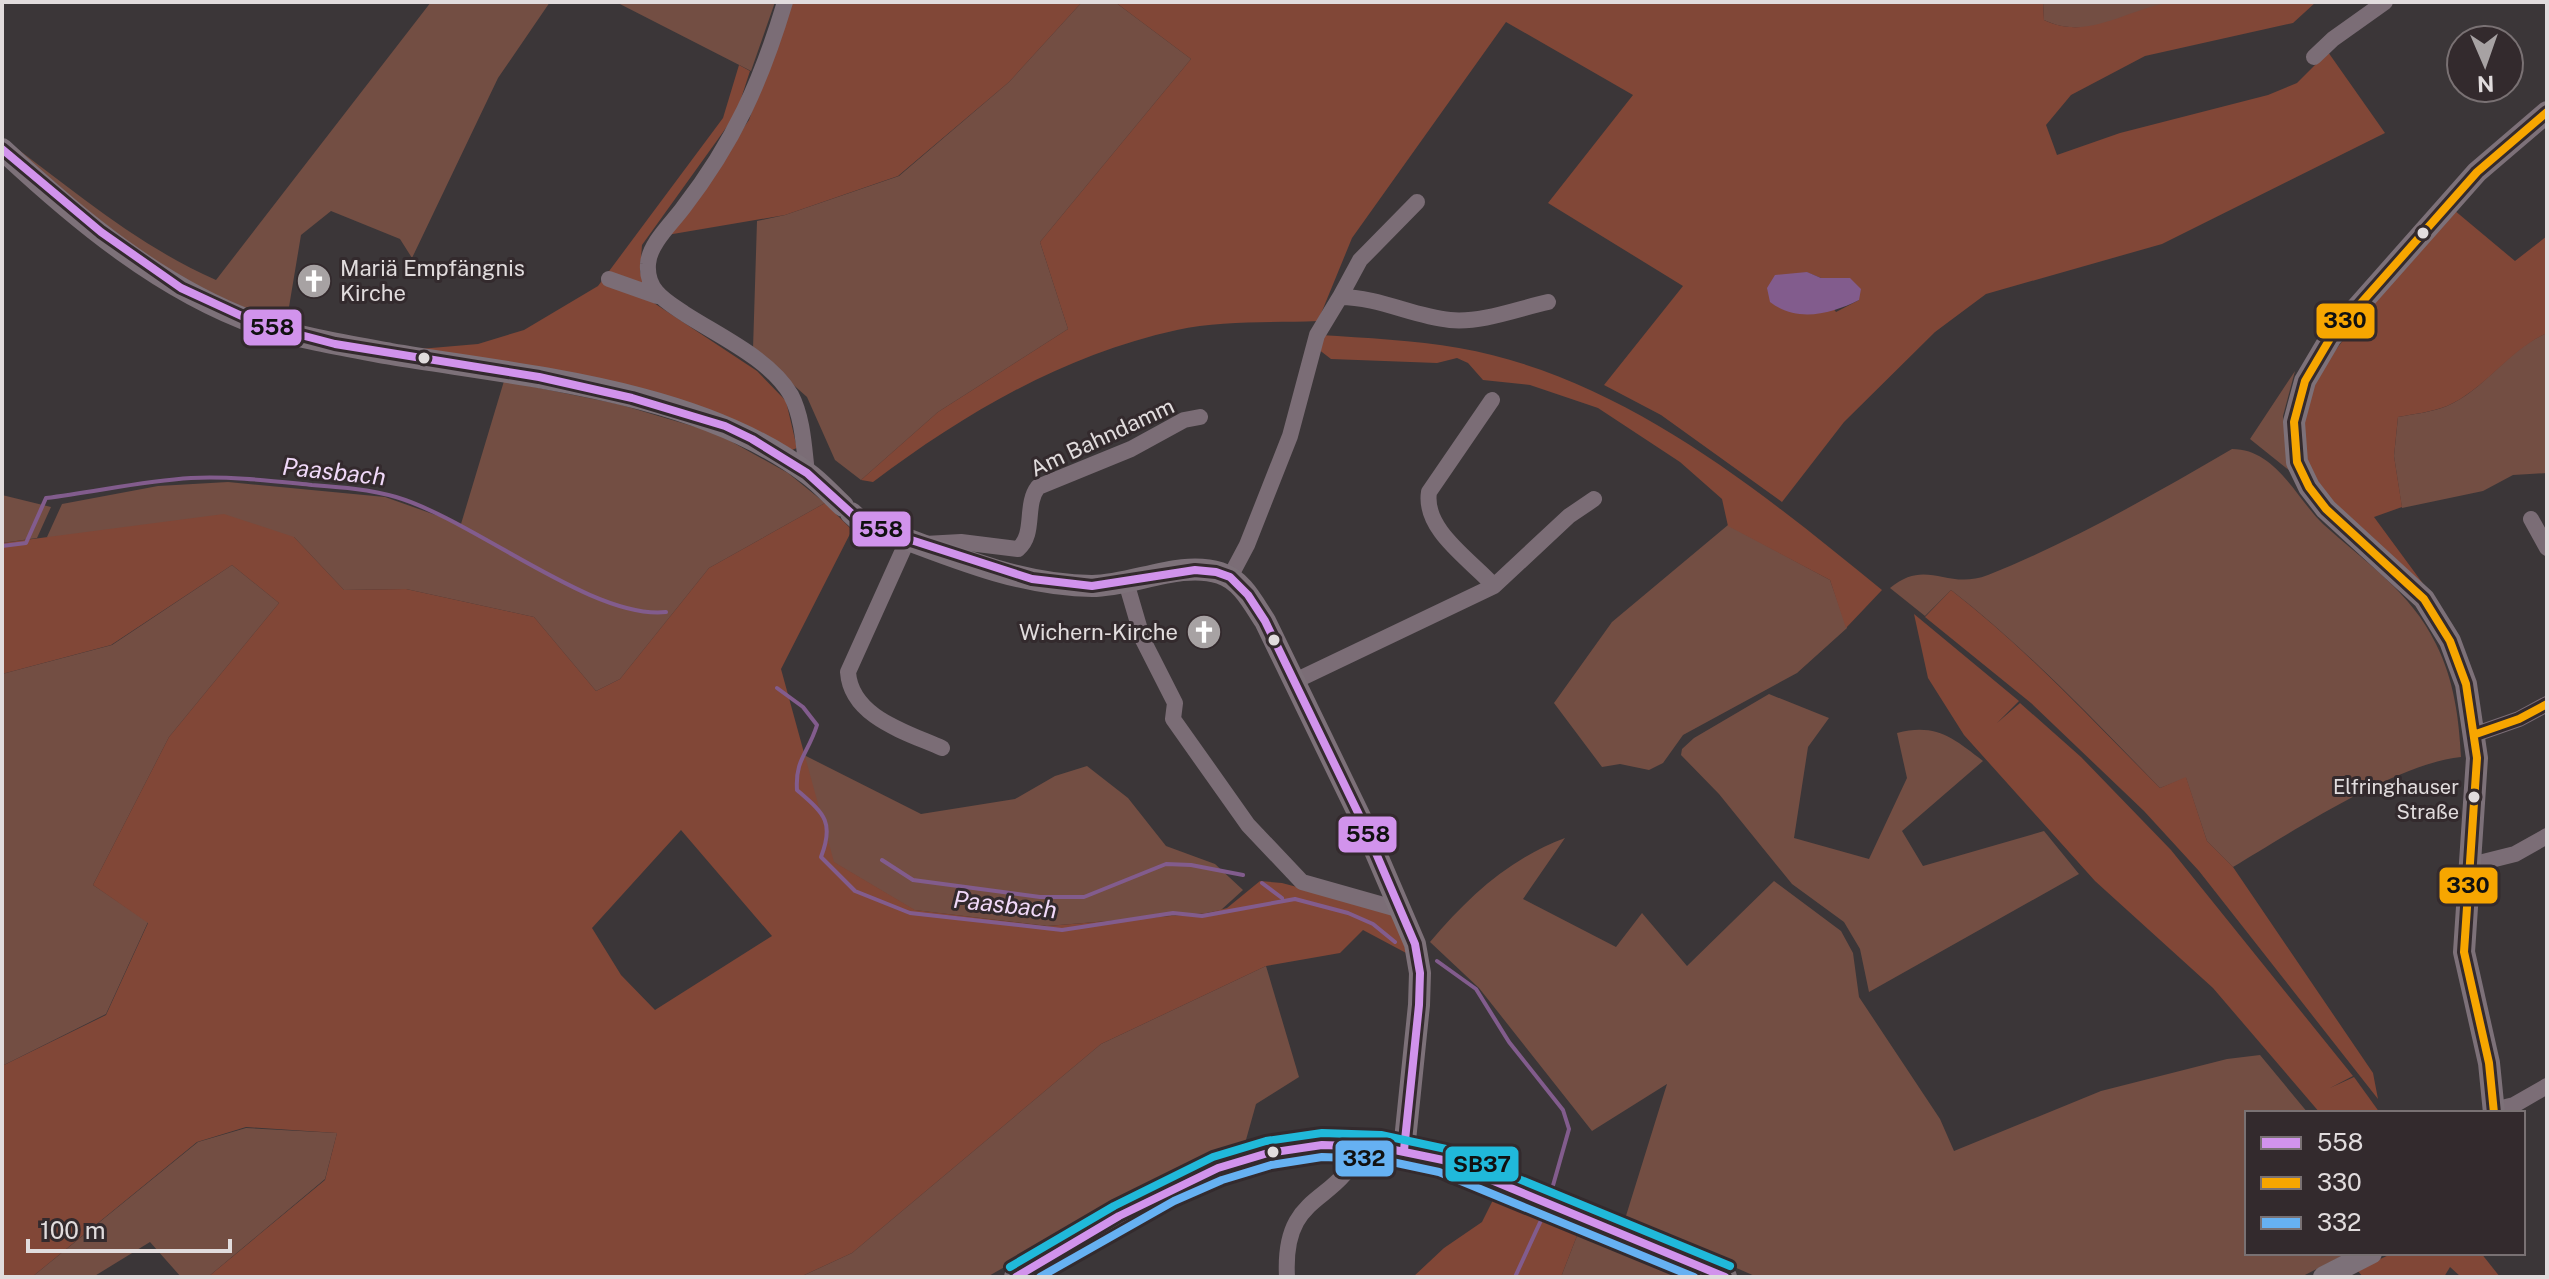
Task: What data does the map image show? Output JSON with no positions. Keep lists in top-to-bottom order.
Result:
{
  "streets": {
    "street": ["Am Bahndamm"]
  },
  "water": ["Paasbach"],
  "places": {
    "church": ["Mariä Empfängnis Kirche", "Wichern-Kirche"],
    "other": ["Elfringhauser Straße"]
  },
  "lines": [
    "transit line 330",
    "transit line 558",
    "transit line SB37",
    "transit line 332"
  ],
  "legend": ["558", "330", "332"],
  "scale_bar": "100 m",
  "north": "bottom"
}
